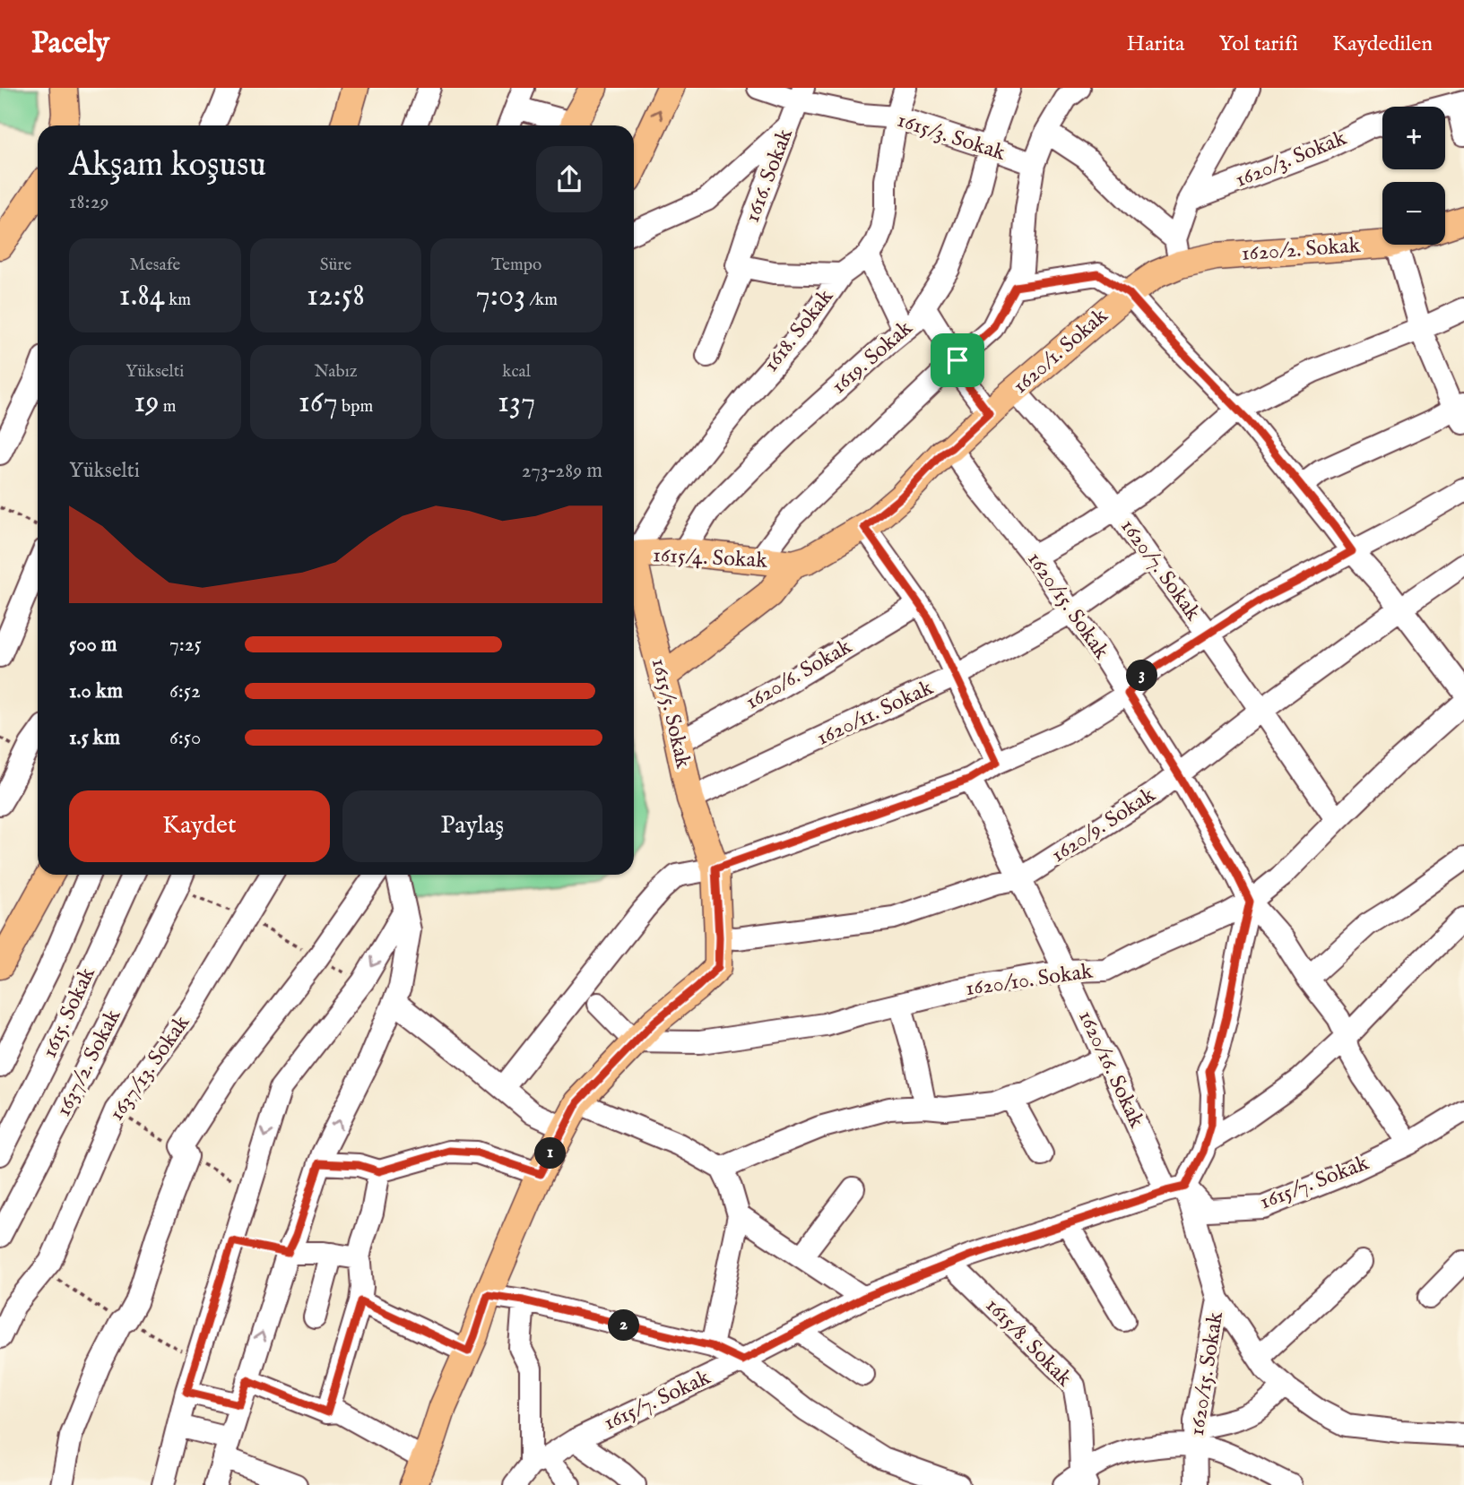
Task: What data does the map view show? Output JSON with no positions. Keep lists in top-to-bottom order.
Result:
{
  "streets": {
    "main road": [
      "1620/2. Sokak",
      "1620/1. Sokak",
      "1615/4. Sokak",
      "1615/5. Sokak"
    ],
    "street": [
      "1615/3. Sokak",
      "1620/3. Sokak",
      "1616. Sokak",
      "1618. Sokak",
      "1619. Sokak",
      "1620/7. Sokak",
      "1620/15. Sokak",
      "1620/6. Sokak",
      "1620/11. Sokak",
      "1620/9. Sokak",
      "1620/10. Sokak",
      "1615. Sokak",
      "1637/2. Sokak",
      "1637/13. Sokak",
      "1620/16. Sokak",
      "1615/7. Sokak",
      "1615/8. Sokak"
    ]
  },
  "crossings": [
    ["1615/3. Sokak", "1616. Sokak"],
    ["1615/3. Sokak", "1618. Sokak"],
    ["1615/3. Sokak", "1619. Sokak"],
    ["1620/2. Sokak", "1620/1. Sokak"],
    ["1620/1. Sokak", "1615/4. Sokak"],
    ["1620/1. Sokak", "1620/7. Sokak"],
    ["1620/1. Sokak", "1620/15. Sokak"],
    ["1620/1. Sokak", "1615/5. Sokak"],
    ["1619. Sokak", "1615/4. Sokak"],
    ["1620/7. Sokak", "1620/11. Sokak"],
    ["1620/7. Sokak", "1620/9. Sokak"],
    ["1620/7. Sokak", "1620/10. Sokak"],
    ["1620/15. Sokak", "1620/11. Sokak"],
    ["1620/15. Sokak", "1620/9. Sokak"],
    ["1620/15. Sokak", "1620/10. Sokak"],
    ["1620/15. Sokak", "1620/16. Sokak"],
    ["1620/15. Sokak", "1615/7. Sokak"],
    ["1620/15. Sokak", "1615/8. Sokak"],
    ["1620/6. Sokak", "1615/5. Sokak"],
    ["1615/5. Sokak", "1620/11. Sokak"],
    ["1615/5. Sokak", "1620/9. Sokak"],
    ["1620/9. Sokak", "1620/16. Sokak"],
    ["1620/10. Sokak", "1620/16. Sokak"],
    ["1620/16. Sokak", "1615/7. Sokak"],
    ["1615/7. Sokak", "1615/8. Sokak"]
  ],
  "page": {
    "header": "Pacely",
    "nav": ["Harita", "Yol tarifi", "Kaydedilen"],
    "map_buttons": ["+", "−"],
    "heading": ["Akşam koşusu", "18:29"],
    "stats": [
      ["Mesafe", "1.84 km"],
      ["Süre", "12:58"],
      ["Tempo", "7:03 /km"],
      ["Yükselti", "19 m"],
      ["Nabız", "167 bpm"],
      ["kcal", "137"]
    ],
    "chart": ["Yükselti", "273–289 m"],
    "list": [
      {
        "name": "500 m",
        "note": "7:25"
      },
      {
        "name": "1.0 km",
        "note": "6:52"
      },
      {
        "name": "1.5 km",
        "note": "6:50"
      }
    ],
    "pins": ["3", "1", "2"],
    "buttons": ["Kaydet", "Paylaş"]
  }
}
